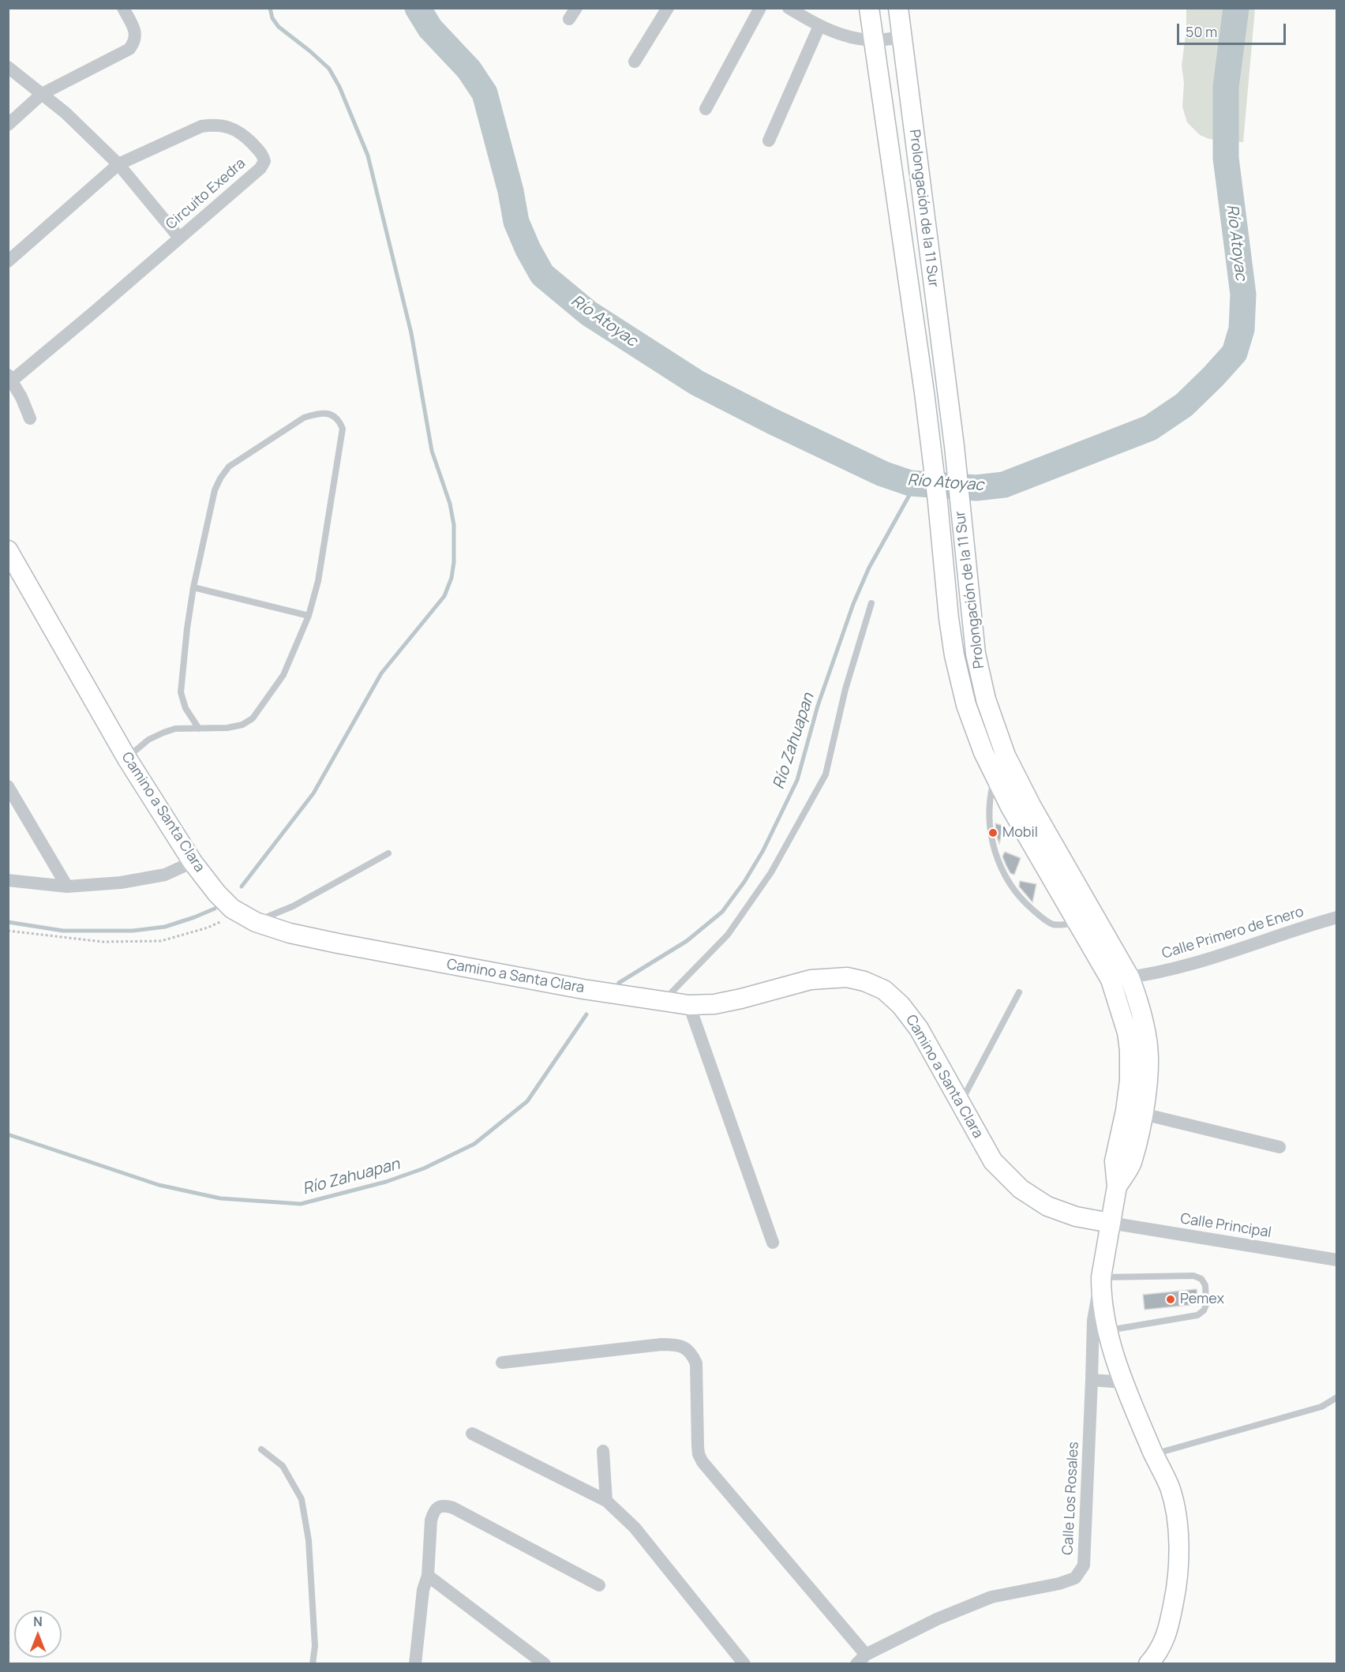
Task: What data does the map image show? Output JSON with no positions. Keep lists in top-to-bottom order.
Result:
{
  "streets": {
    "main road": ["Prolongación de la 11 Sur", "Camino a Santa Clara"],
    "street": [
      "Circuito Exedra",
      "Calle Primero de Enero",
      "Calle Principal",
      "Calle Los Rosales"
    ]
  },
  "crossings": [
    ["Prolongación de la 11 Sur", "Camino a Santa Clara"],
    ["Prolongación de la 11 Sur", "Calle Primero de Enero"],
    ["Prolongación de la 11 Sur", "Calle Principal"],
    ["Prolongación de la 11 Sur", "Calle Los Rosales"],
    ["Camino a Santa Clara", "Calle Principal"]
  ],
  "water": ["Río Atoyac", "Río Zahuapan"],
  "places": ["Mobil", "Pemex"],
  "scale_bar": "50 m",
  "north": "top"
}
